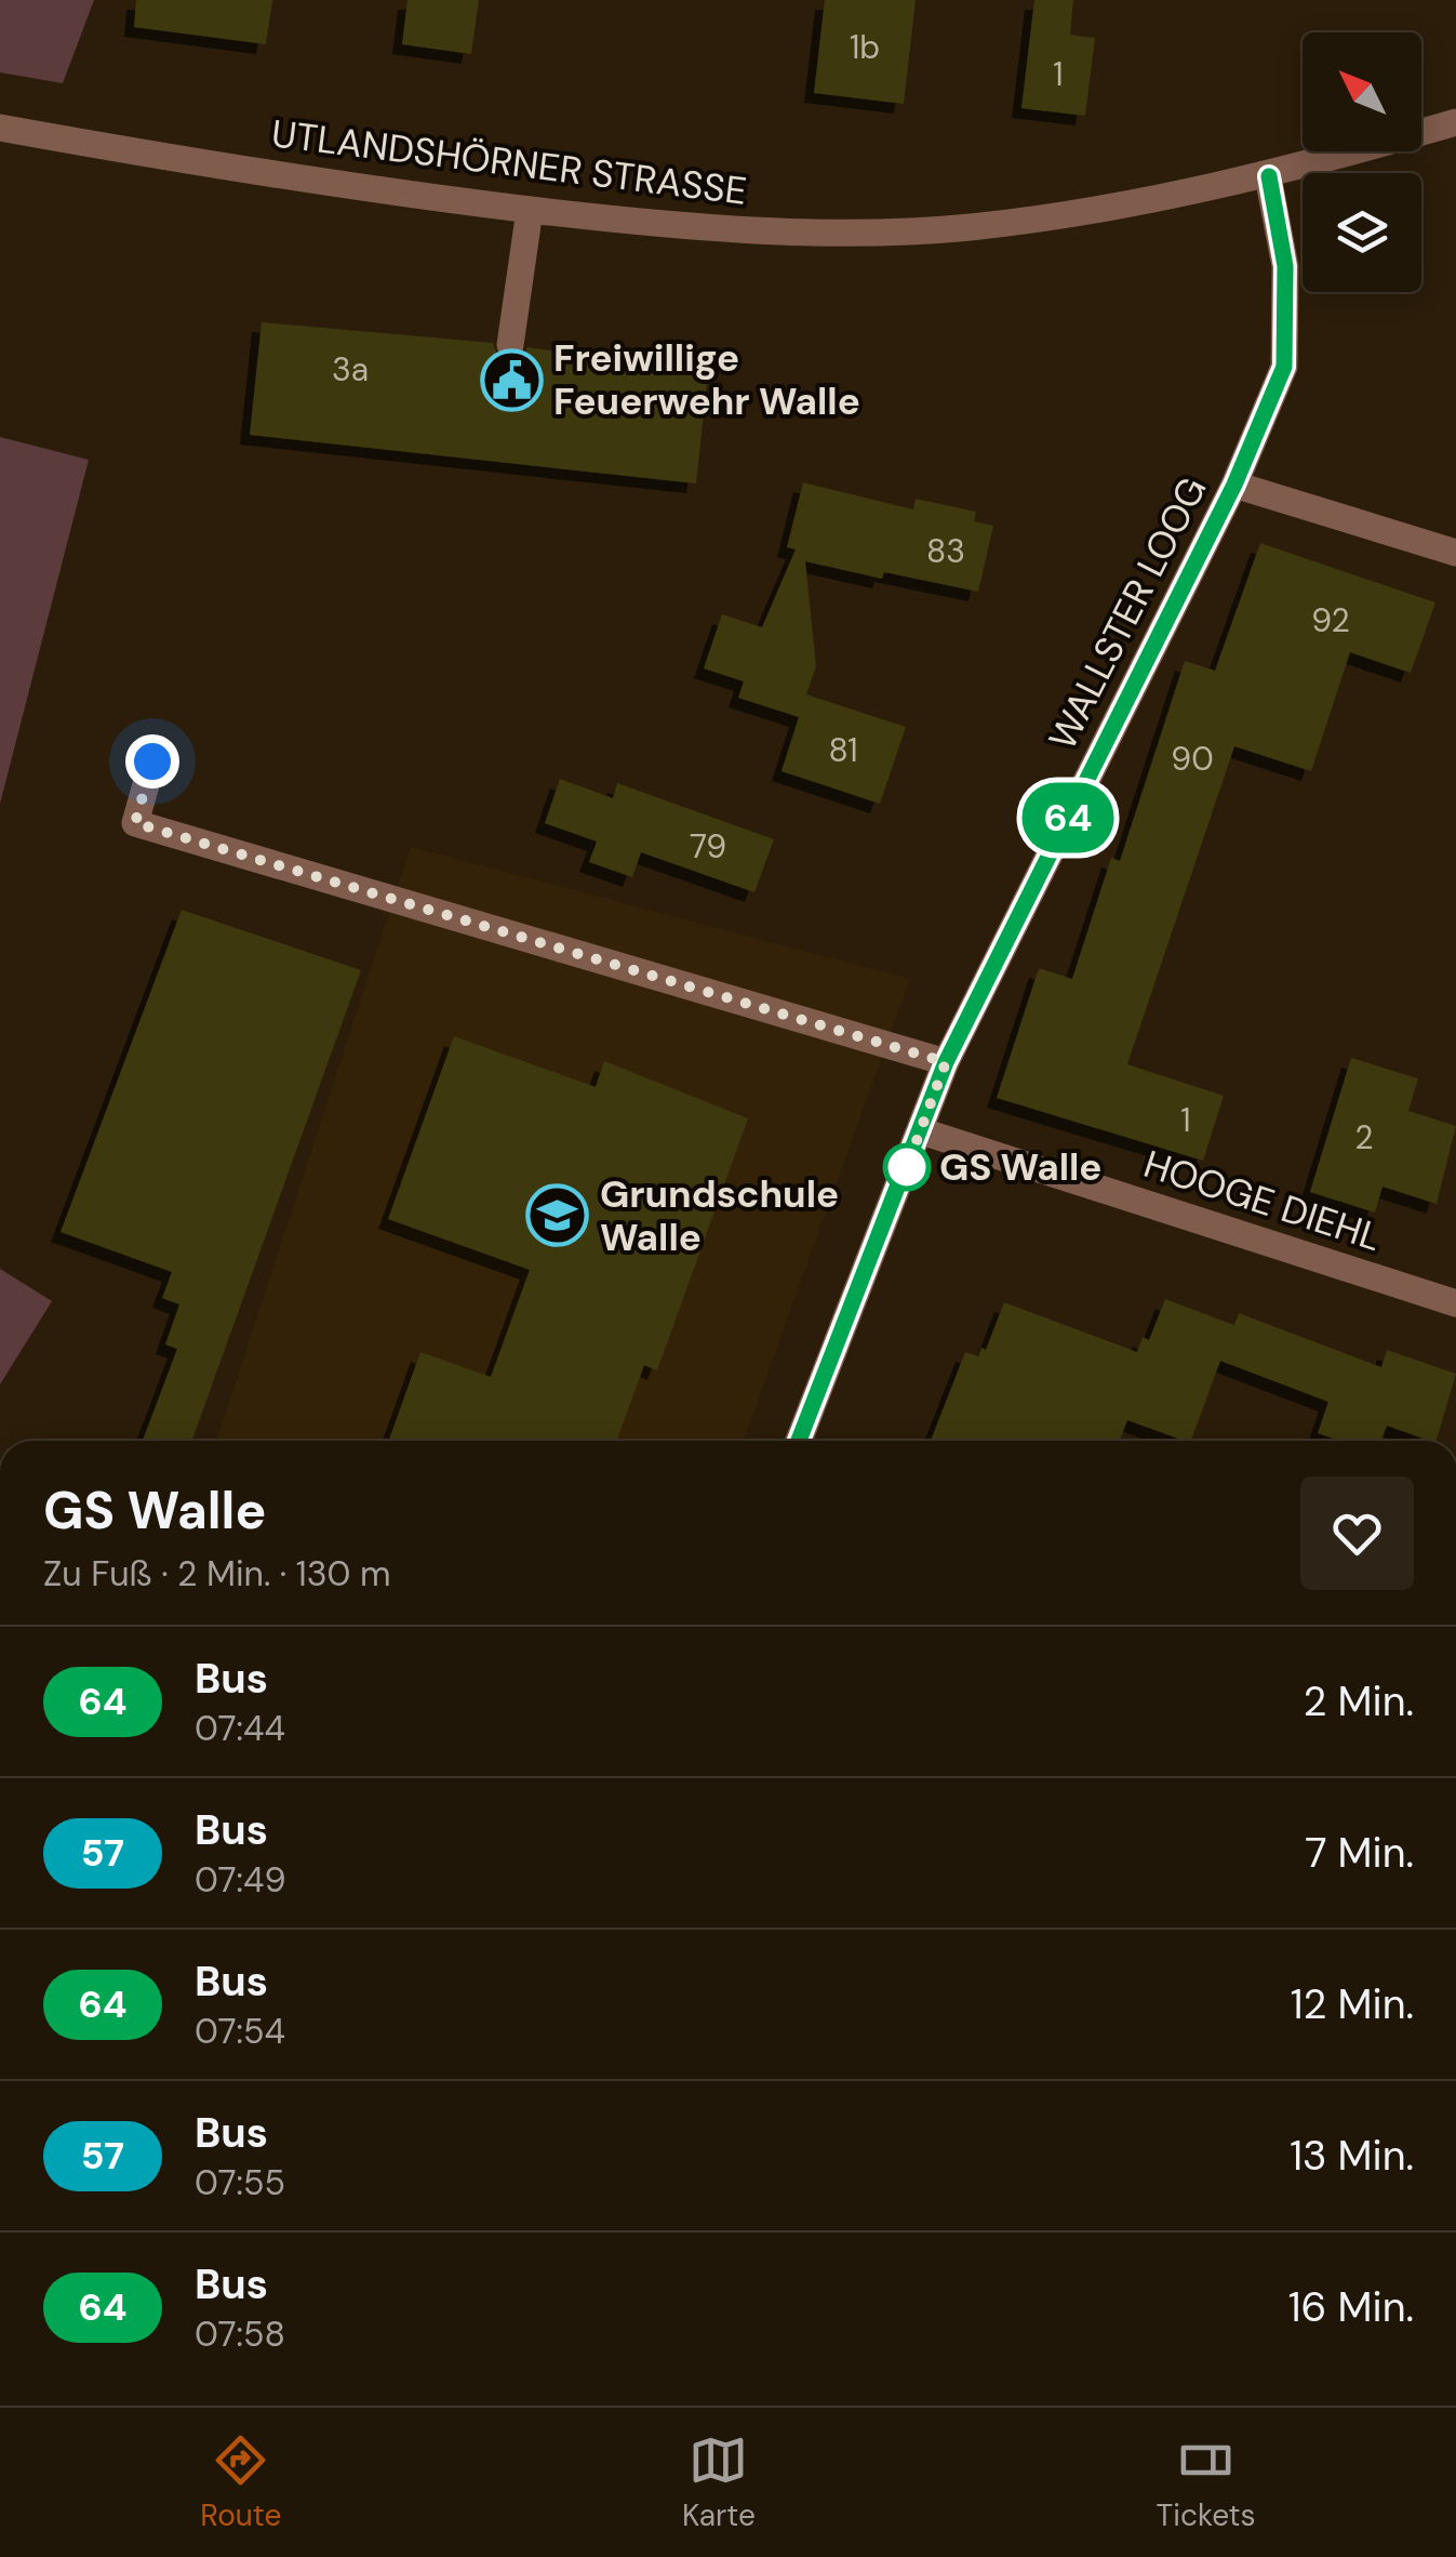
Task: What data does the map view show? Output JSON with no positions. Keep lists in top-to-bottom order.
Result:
{
  "streets": {
    "street": ["UTLANDSHÖRNER STRASSE", "WALLSTER LOOG", "HOOGE DIEHL"]
  },
  "crossings": [
    ["UTLANDSHÖRNER STRASSE", "WALLSTER LOOG"],
    ["WALLSTER LOOG", "HOOGE DIEHL"]
  ],
  "places": {
    "public building": ["Freiwillige Feuerwehr Walle"],
    "other": ["GS Walle"],
    "school or university": ["Grundschule Walle"]
  },
  "lines": ["bus line 64"],
  "house_numbers": [
    "1b",
    "1",
    "3a",
    "83",
    "92",
    "81",
    "90",
    "79",
    "1",
    "2"
  ],
  "north": "top left",
  "page": {
    "on_map": "64",
    "heading": ["GS Walle", "Zu Fuß · 2 Min. · 130 m"],
    "list": [
      {
        "mark": "64",
        "name": "Bus",
        "note": "07:44",
        "value": "2 Min."
      },
      {
        "mark": "57",
        "name": "Bus",
        "note": "07:49",
        "value": "7 Min."
      },
      {
        "mark": "64",
        "name": "Bus",
        "note": "07:54",
        "value": "12 Min."
      },
      {
        "mark": "57",
        "name": "Bus",
        "note": "07:55",
        "value": "13 Min."
      },
      {
        "mark": "64",
        "name": "Bus",
        "note": "07:58",
        "value": "16 Min."
      }
    ],
    "tabs": ["Route", "Karte", "Tickets"]
  }
}
